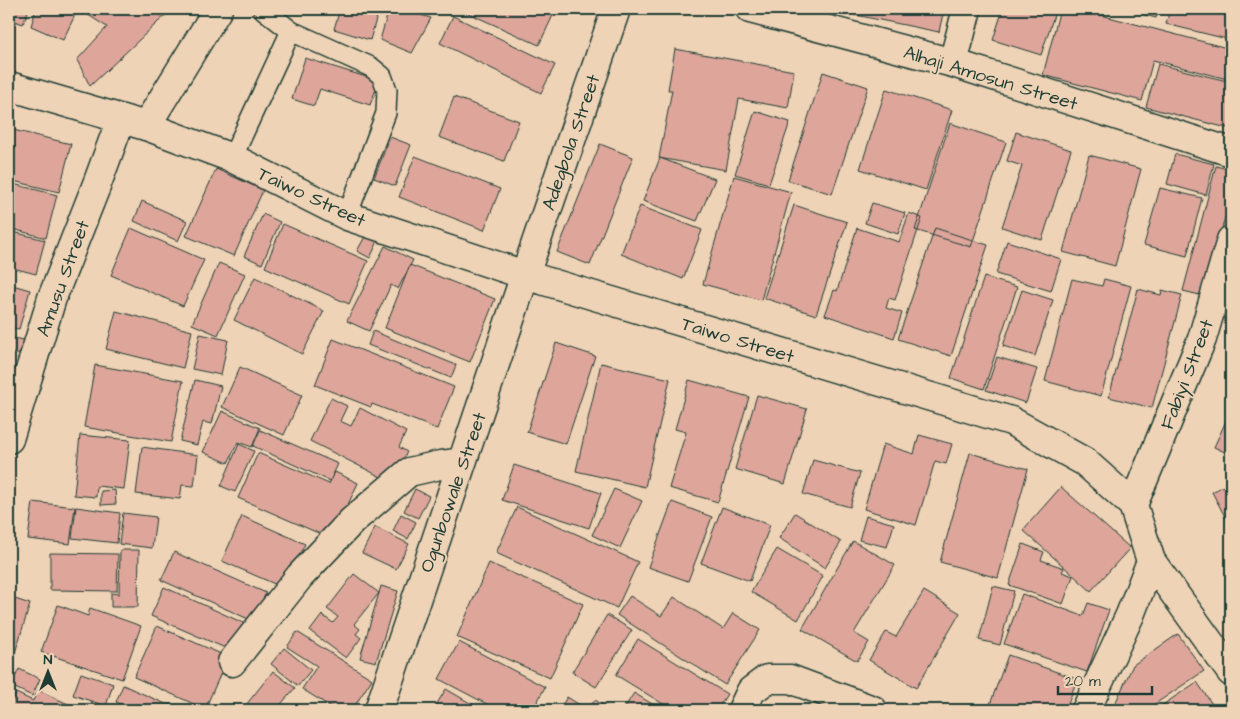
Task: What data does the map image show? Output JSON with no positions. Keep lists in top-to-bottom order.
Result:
{
  "streets": {
    "street": [
      "Alhaji Amosun Street",
      "Adegbola Street",
      "Taiwo Street",
      "Amusu Street",
      "Fabiyi Street",
      "Ogunbowale Street"
    ]
  },
  "crossings": [
    ["Adegbola Street", "Taiwo Street"],
    ["Adegbola Street", "Ogunbowale Street"],
    ["Taiwo Street", "Amusu Street"],
    ["Taiwo Street", "Fabiyi Street"],
    ["Taiwo Street", "Ogunbowale Street"]
  ],
  "scale_bar": "20 m",
  "north": "top"
}
